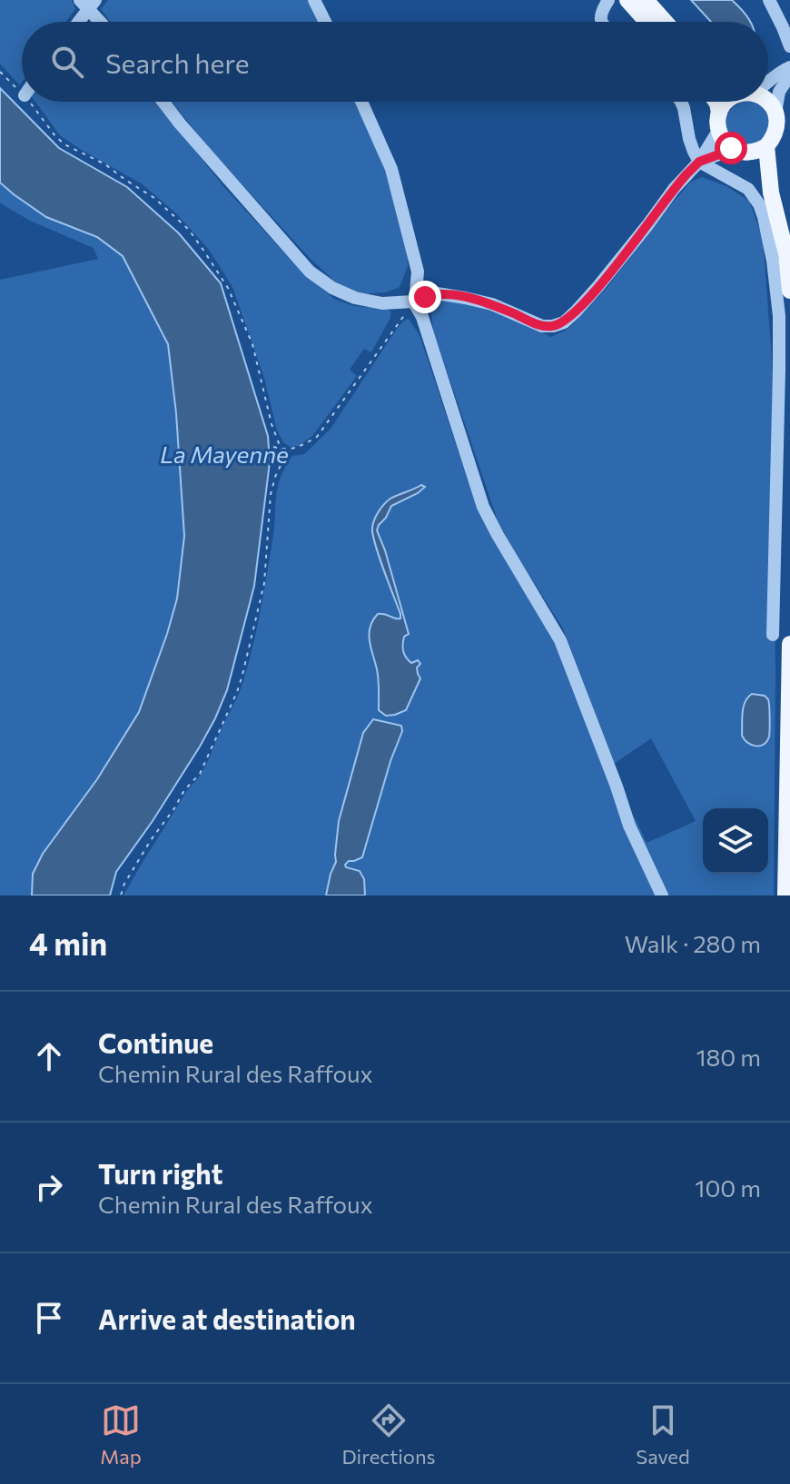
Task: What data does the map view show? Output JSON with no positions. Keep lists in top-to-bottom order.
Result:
{
  "water": ["La Mayenne"],
  "page": {
    "search": "Search here",
    "heading": ["4 min", "Walk · 280 m"],
    "list": [
      ["Continue", "Chemin Rural des Raffoux", "180 m"],
      ["Turn right", "Chemin Rural des Raffoux", "100 m"],
      "Arrive at destination"
    ],
    "nav": ["Map", "Directions", "Saved"]
  }
}
